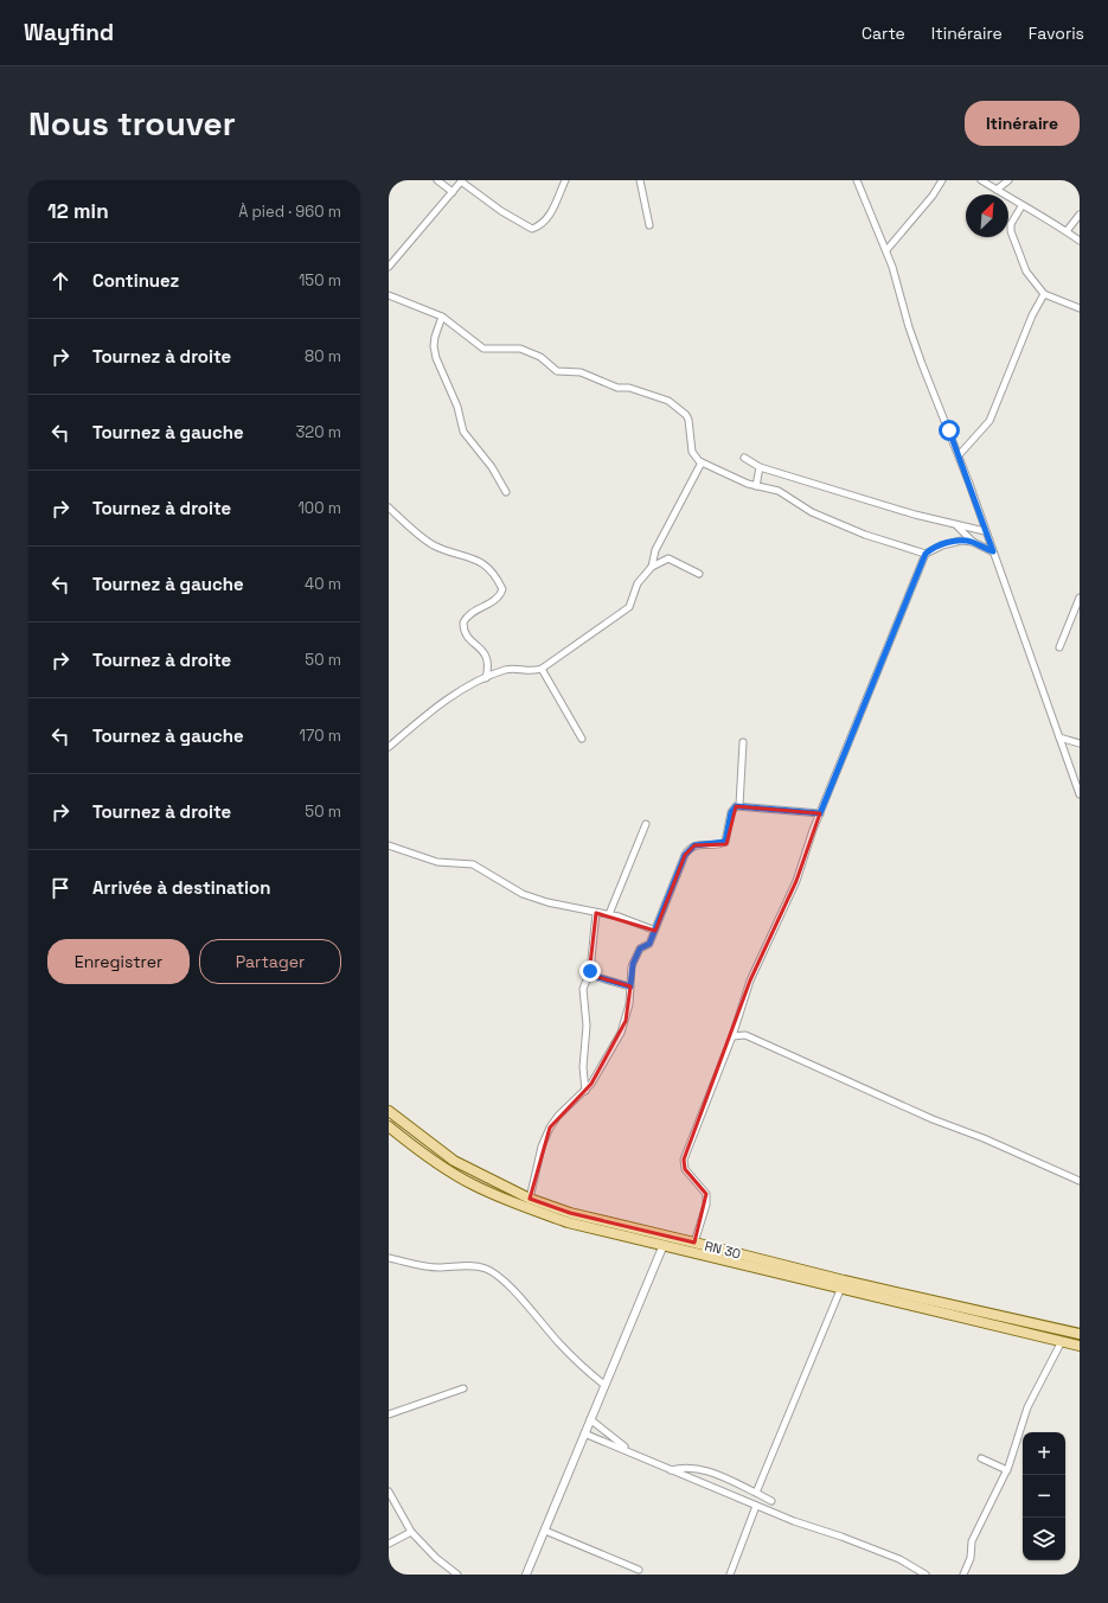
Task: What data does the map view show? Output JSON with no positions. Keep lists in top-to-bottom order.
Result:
{
  "streets": {
    "main road": ["RN 30"]
  },
  "north": "top right",
  "page": {
    "header": "Wayfind",
    "nav": ["Carte", "Itinéraire", "Favoris"],
    "buttons": [
      "Itinéraire",
      ["Enregistrer", "Partager"]
    ],
    "title": "Nous trouver",
    "heading": ["12 min", "À pied · 960 m"],
    "list": [
      ["Continuez", "150 m"],
      ["Tournez à droite", "80 m"],
      ["Tournez à gauche", "320 m"],
      ["Tournez à droite", "100 m"],
      ["Tournez à gauche", "40 m"],
      ["Tournez à droite", "50 m"],
      ["Tournez à gauche", "170 m"],
      ["Tournez à droite", "50 m"],
      "Arrivée à destination"
    ],
    "map_buttons": ["+", "−"]
  }
}
